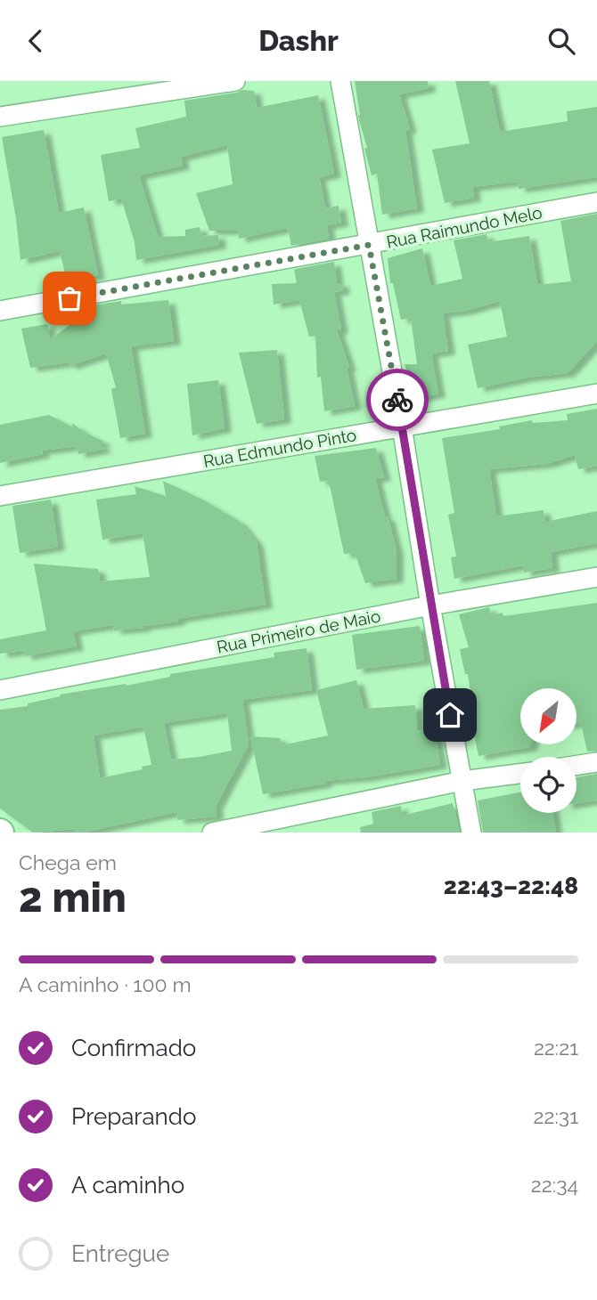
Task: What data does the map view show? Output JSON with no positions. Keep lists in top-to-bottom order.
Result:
{
  "streets": {
    "street": ["Rua Raimundo Melo", "Rua Edmundo Pinto", "Rua Primeiro de Maio"]
  },
  "north": "bottom left",
  "page": {
    "header": "Dashr",
    "heading": ["2 min", "Chega em", "22:43–22:48"],
    "bar": "A caminho · 100 m",
    "list": [
      ["Confirmado", "22:21"],
      ["Preparando", "22:31"],
      ["A caminho", "22:34"],
      "Entregue"
    ]
  }
}
